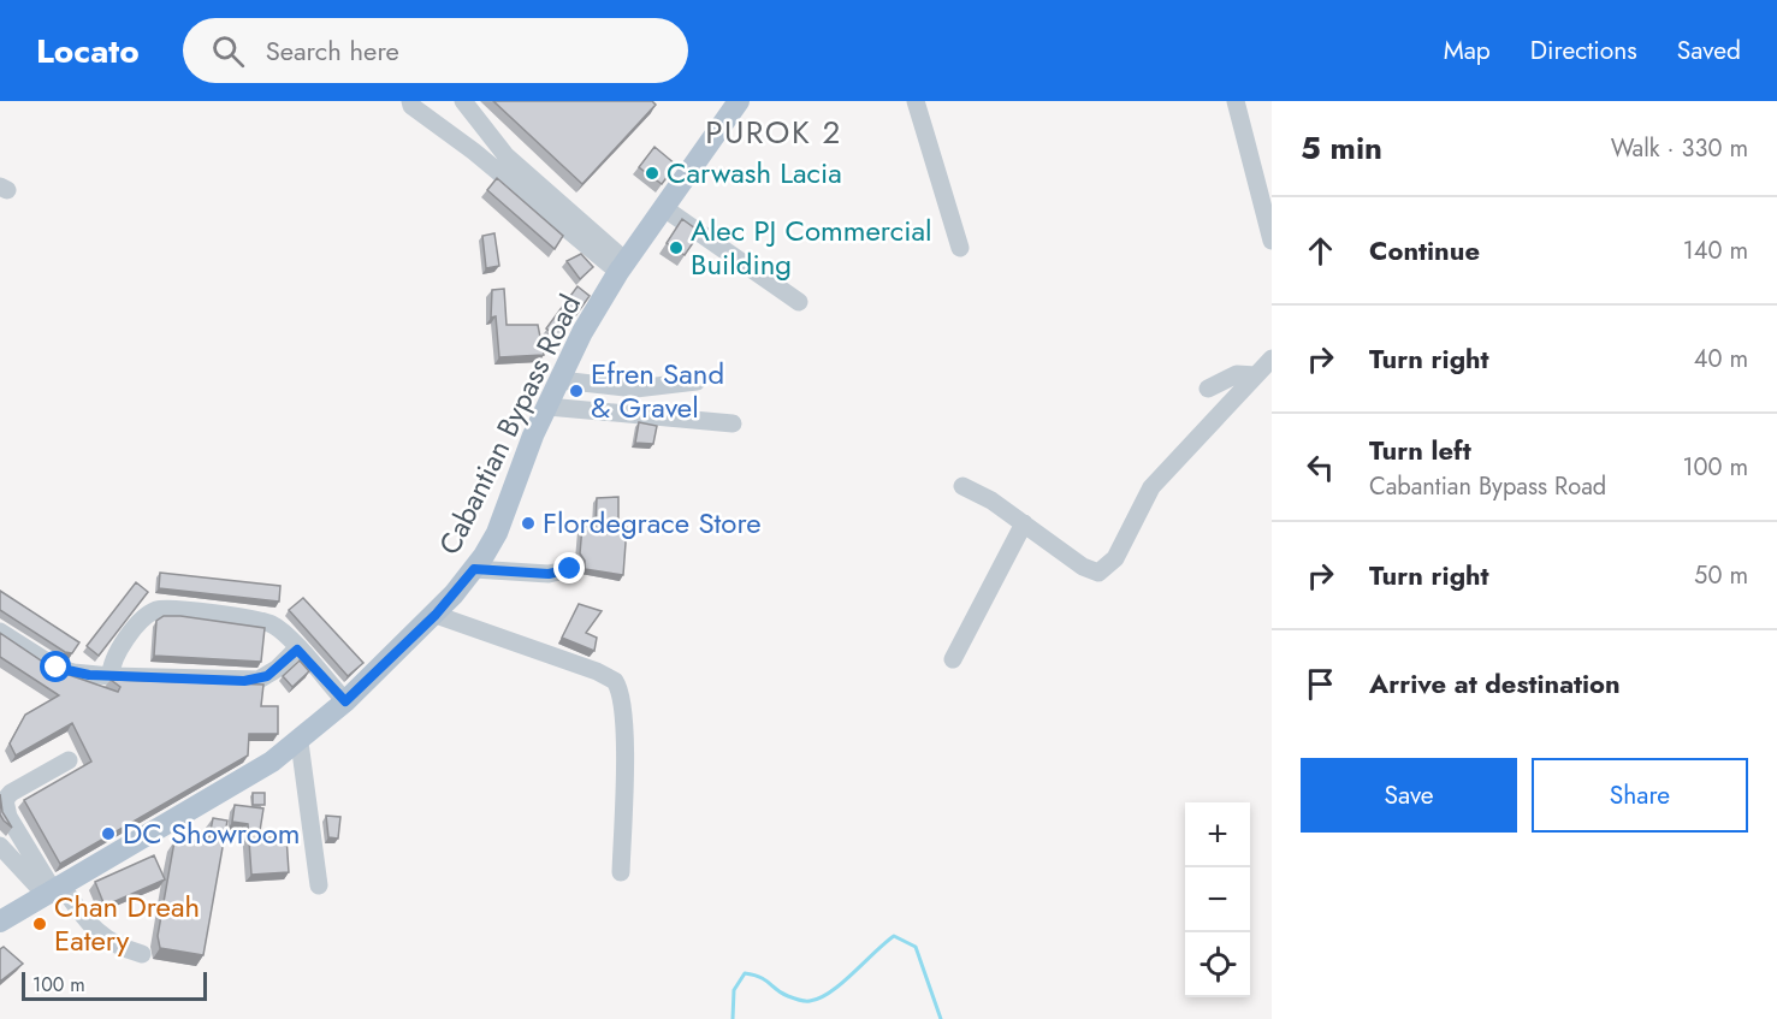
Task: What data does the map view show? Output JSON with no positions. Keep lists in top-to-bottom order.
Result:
{
  "streets": {
    "main road": ["Cabantian Bypass Road"]
  },
  "districts": ["PUROK 2"],
  "places": [
    "Carwash Lacia",
    "Alec PJ Commercial Building",
    "Efren Sand & Gravel",
    "Flordegrace Store",
    "DC Showroom",
    "Chan Dreah Eatery"
  ],
  "scale_bar": "100 m",
  "page": {
    "header": "Locato",
    "search": "Search here",
    "nav": ["Map", "Directions", "Saved"],
    "heading": ["5 min", "Walk · 330 m"],
    "list": [
      ["Continue", "140 m"],
      ["Turn right", "40 m"],
      ["Turn left", "Cabantian Bypass Road", "100 m"],
      ["Turn right", "50 m"],
      "Arrive at destination"
    ],
    "buttons": ["Save", "Share"],
    "map_buttons": ["+", "−"],
    "scale": "100 m"
  }
}
